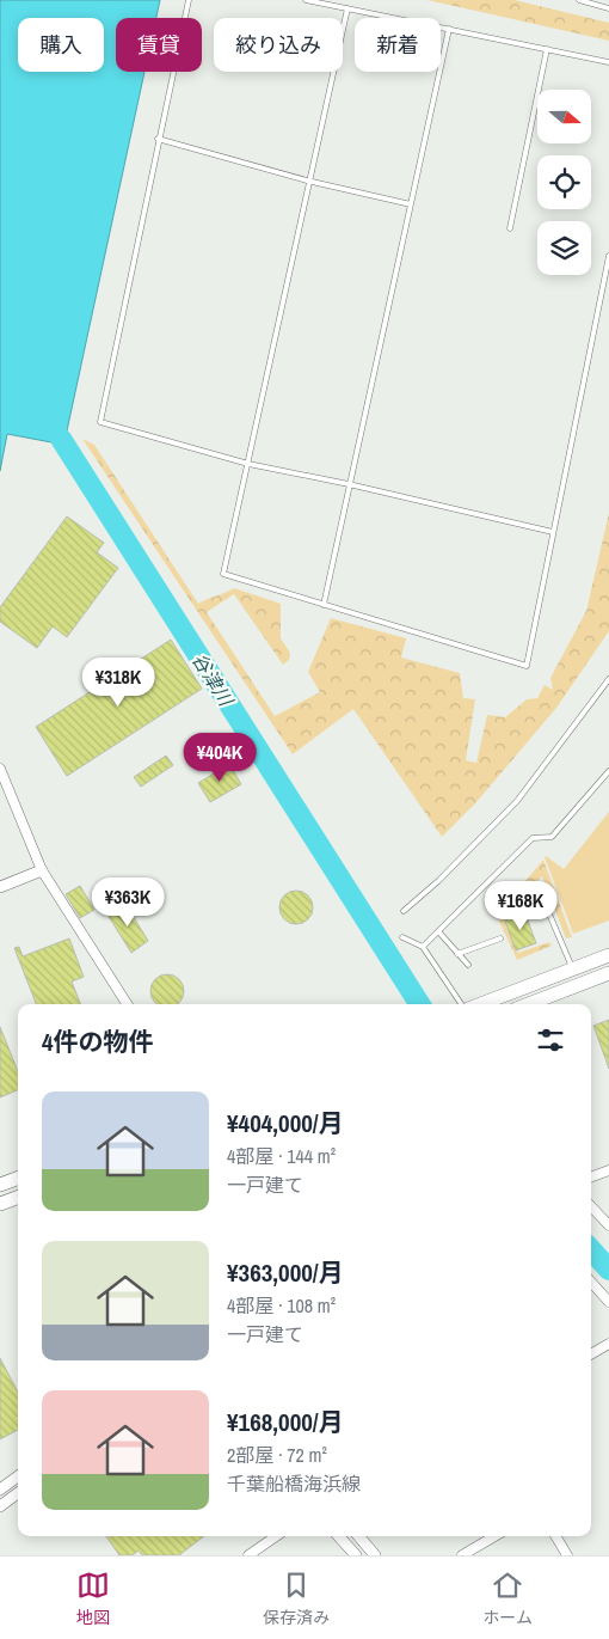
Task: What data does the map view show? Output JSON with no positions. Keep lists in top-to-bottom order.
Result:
{
  "water": ["谷津川"],
  "north": "right",
  "page": {
    "chip": [
      "購入",
      "賃貸",
      "絞り込み",
      "新着"
    ],
    "price": [
      "¥318K",
      "¥404K",
      "¥363K",
      "¥168K"
    ],
    "heading": "4件の物件",
    "list": [
      {
        "name": "¥404,000/月",
        "note": "4部屋 · 144 m² · 一戸建て"
      },
      {
        "name": "¥363,000/月",
        "note": "4部屋 · 108 m² · 一戸建て"
      },
      {
        "name": "¥168,000/月",
        "note": "2部屋 · 72 m² · 千葉船橋海浜線"
      }
    ],
    "tabs": ["地図", "保存済み", "ホーム"]
  }
}
